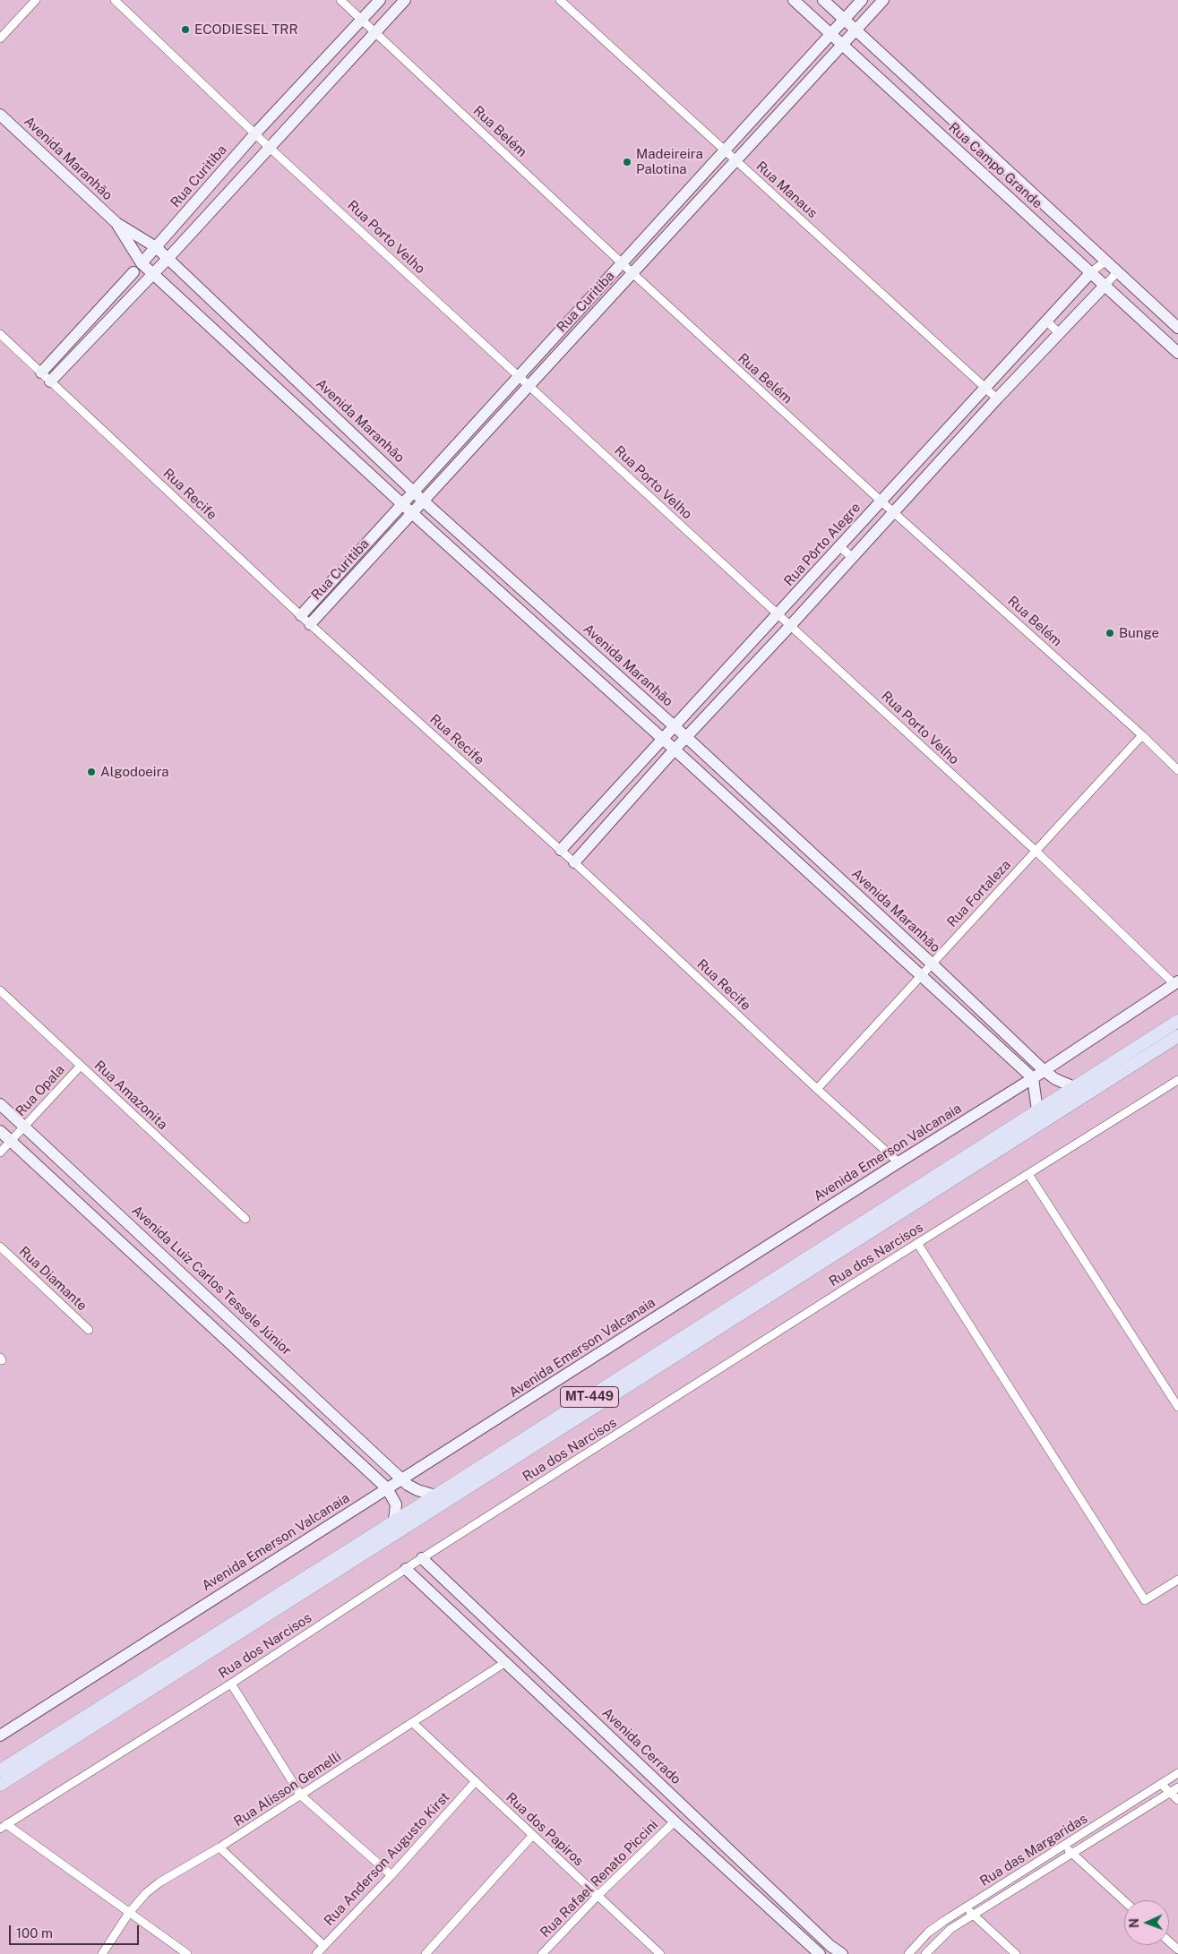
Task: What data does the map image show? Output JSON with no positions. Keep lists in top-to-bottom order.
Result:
{
  "streets": {
    "main road": ["MT-449"],
    "street": [
      "Rua Belém",
      "Avenida Maranhão",
      "Rua Campo Grande",
      "Rua Curitiba",
      "Rua Manaus",
      "Rua Porto Velho",
      "Rua Recife",
      "Rua Pôrto Alegre",
      "Rua Fortaleza",
      "Rua Opala",
      "Rua Amazonita",
      "Avenida Emerson Valcanaia",
      "Rua dos Narcisos",
      "Rua Diamante",
      "Avenida Luiz Carlos Tessele Júnior",
      "Avenida Cerrado",
      "Rua Alisson Gemelli",
      "Rua dos Papiros",
      "Rua das Margaridas",
      "Rua Anderson Augusto Kirst",
      "Rua Rafael Renato Piccini"
    ]
  },
  "crossings": [
    ["Rua Belém", "Rua Curitiba"],
    ["Rua Belém", "Rua Pôrto Alegre"],
    ["Rua Belém", "Rua Fortaleza"],
    ["Avenida Maranhão", "Rua Curitiba"],
    ["Avenida Maranhão", "Rua Pôrto Alegre"],
    ["Avenida Maranhão", "Rua Fortaleza"],
    ["Avenida Maranhão", "Avenida Emerson Valcanaia"],
    ["Avenida Maranhão", "MT-449"],
    ["Rua Campo Grande", "Rua Curitiba"],
    ["Rua Campo Grande", "Rua Pôrto Alegre"],
    ["Rua Curitiba", "Rua Manaus"],
    ["Rua Curitiba", "Rua Porto Velho"],
    ["Rua Curitiba", "Rua Recife"],
    ["Rua Manaus", "Rua Pôrto Alegre"],
    ["Rua Porto Velho", "Rua Pôrto Alegre"],
    ["Rua Porto Velho", "Rua Fortaleza"],
    ["Rua Porto Velho", "Avenida Emerson Valcanaia"],
    ["Rua Recife", "Rua Pôrto Alegre"],
    ["Rua Recife", "Rua Fortaleza"],
    ["Rua Recife", "Avenida Emerson Valcanaia"],
    ["Rua Opala", "Rua Amazonita"],
    ["Rua Opala", "Avenida Luiz Carlos Tessele Júnior"],
    ["Avenida Emerson Valcanaia", "Avenida Luiz Carlos Tessele Júnior"],
    ["Rua dos Narcisos", "Avenida Cerrado"],
    ["Avenida Luiz Carlos Tessele Júnior", "MT-449"],
    ["Rua Alisson Gemelli", "Rua dos Papiros"],
    ["Rua dos Papiros", "Rua Anderson Augusto Kirst"],
    ["Rua dos Papiros", "Rua Rafael Renato Piccini"]
  ],
  "places": [
    "ECODIESEL TRR",
    "Madeireira Palotina",
    "Bunge",
    "Algodoeira"
  ],
  "scale_bar": "100 m",
  "north": "left"
}
